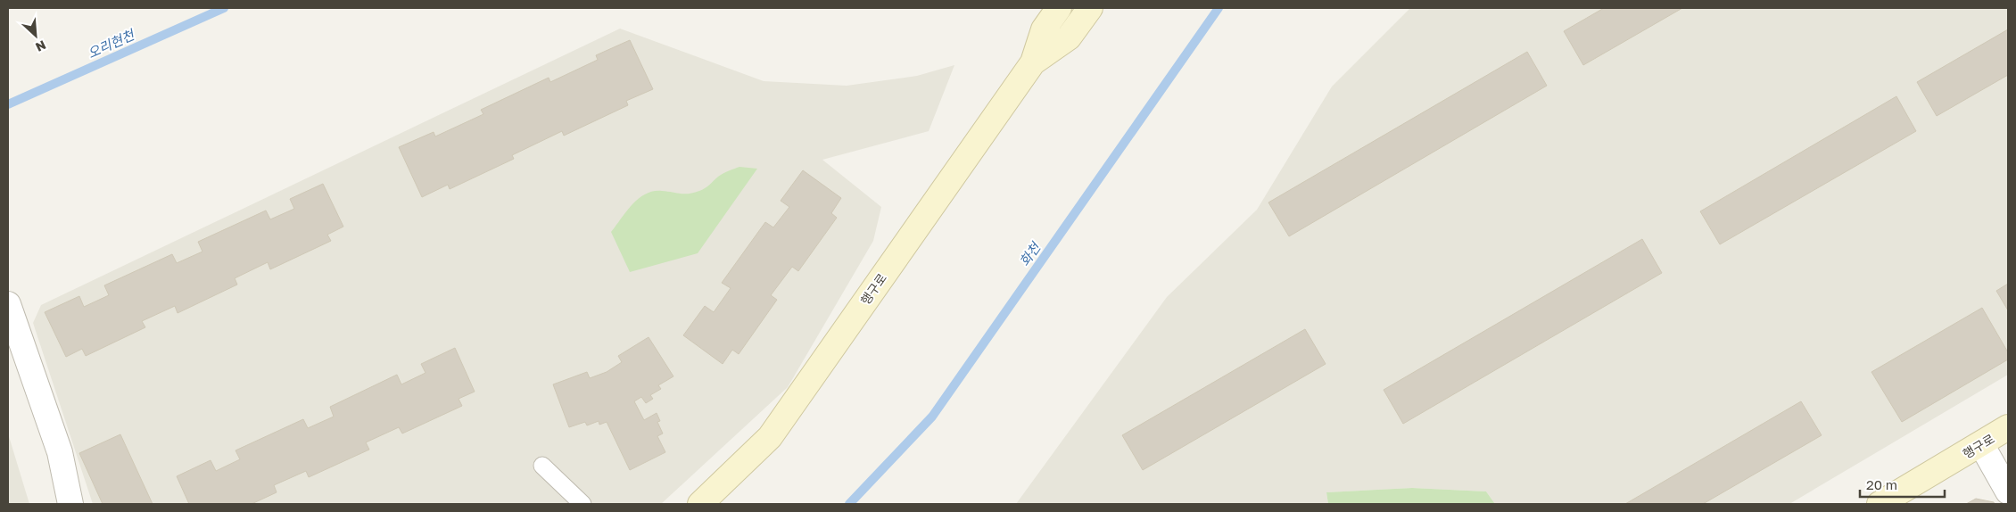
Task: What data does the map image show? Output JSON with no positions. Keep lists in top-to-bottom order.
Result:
{
  "streets": {
    "street": ["행구로"]
  },
  "water": ["오리현천", "화천"],
  "scale_bar": "20 m",
  "north": "bottom right"
}
